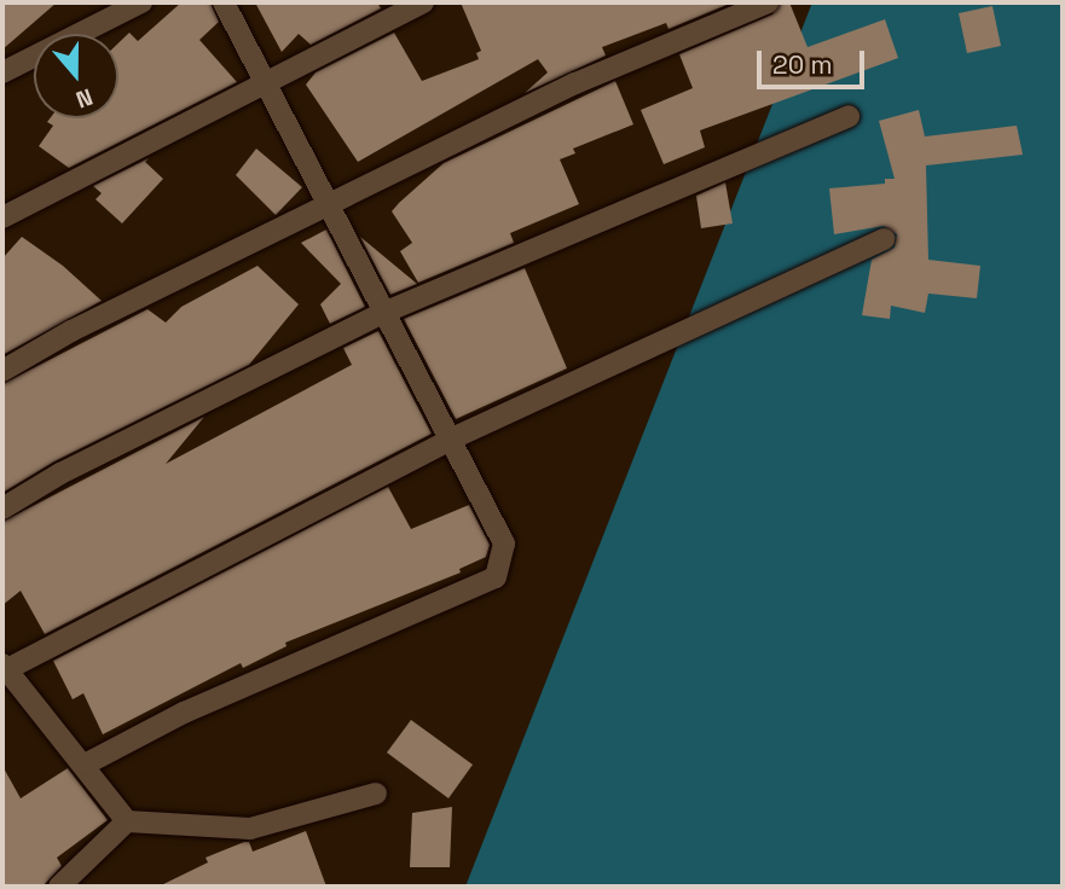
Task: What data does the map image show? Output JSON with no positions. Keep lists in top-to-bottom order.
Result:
{
  "scale_bar": "20 m",
  "north": "bottom"
}
